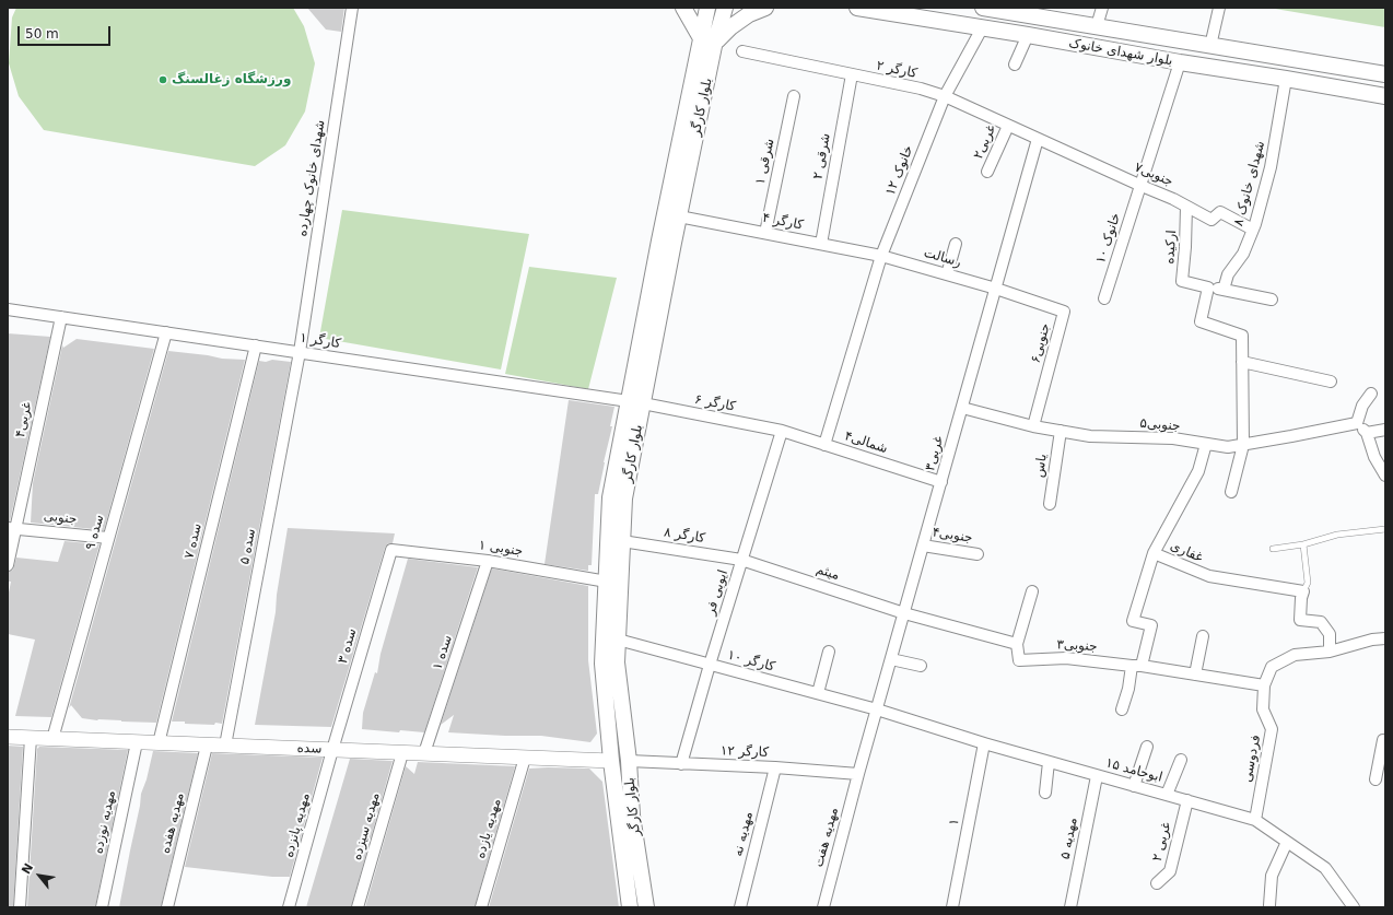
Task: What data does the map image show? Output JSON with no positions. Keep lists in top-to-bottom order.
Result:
{
  "streets": {
    "main road": ["بلوار شهدای خانوک", "بلوار کارگر"],
    "street": [
      "کارگر ۲",
      "غربی۲",
      "شرقی ۲",
      "شرقی ۱",
      "خانوک ۱۲",
      "جنوبی۷",
      "شهدای خانوک چهارده",
      "شهدای خانوک ۸",
      "کارگر ۴",
      "خانوک ۱۰",
      "ارکیده",
      "رسالت",
      "کارگر ۱",
      "جنوبی۶",
      "کارگر ۶",
      "غربی۴",
      "جنوبی۵",
      "شمالی۴",
      "غربی۳",
      "یاس",
      "جنوبی",
      "سده ۹",
      "کارگر ۸",
      "جنوبی۴",
      "سده ۷",
      "سده ۵",
      "۱ جنوبی",
      "غفاری",
      "میثم",
      "ایوبی فر",
      "سده ۳",
      "جنوبی۳",
      "سده ۱",
      "کارگر ۱۰",
      "سده",
      "کارگر ۱۲",
      "فردوسی",
      "ابوحامد ۱۵",
      "مهدیه نوزده",
      "۱",
      "مهدیه هفده",
      "مهدیه پانزده",
      "مهدیه سیزده",
      "مهدیه یازده",
      "مهدیه نه",
      "مهدیه هفت",
      "مهدیه ۵",
      "۲ غربی"
    ]
  },
  "crossings": [
    ["بلوار شهدای خانوک", "خانوک ۱۲"],
    ["بلوار شهدای خانوک", "شهدای خانوک ۸"],
    ["بلوار شهدای خانوک", "خانوک ۱۰"],
    ["کارگر ۲", "غربی۲"],
    ["کارگر ۲", "شرقی ۲"],
    ["کارگر ۲", "خانوک ۱۲"],
    ["کارگر ۲", "جنوبی۷"],
    ["کارگر ۲", "غربی۳"],
    ["بلوار کارگر", "کارگر ۴"],
    ["بلوار کارگر", "کارگر ۱"],
    ["بلوار کارگر", "کارگر ۶"],
    ["بلوار کارگر", "کارگر ۸"],
    ["بلوار کارگر", "۱ جنوبی"],
    ["بلوار کارگر", "کارگر ۱۰"],
    ["بلوار کارگر", "سده"],
    ["بلوار کارگر", "کارگر ۱۲"],
    ["شرقی ۲", "کارگر ۴"],
    ["شرقی ۱", "کارگر ۴"],
    ["خانوک ۱۲", "کارگر ۴"],
    ["خانوک ۱۲", "رسالت"],
    ["خانوک ۱۲", "شمالی۴"],
    ["جنوبی۷", "شهدای خانوک ۸"],
    ["جنوبی۷", "خانوک ۱۰"],
    ["جنوبی۷", "ارکیده"],
    ["جنوبی۷", "غربی۳"],
    ["شهدای خانوک چهارده", "کارگر ۱"],
    ["شهدای خانوک چهارده", "سده ۵"],
    ["کارگر ۴", "رسالت"],
    ["رسالت", "جنوبی۶"],
    ["رسالت", "غربی۳"],
    ["کارگر ۱", "کارگر ۶"],
    ["کارگر ۱", "غربی۴"],
    ["کارگر ۱", "سده ۹"],
    ["کارگر ۱", "سده ۷"],
    ["کارگر ۱", "سده ۵"],
    ["جنوبی۶", "جنوبی۵"],
    ["جنوبی۶", "غربی۳"],
    ["کارگر ۶", "شمالی۴"],
    ["کارگر ۶", "ایوبی فر"],
    ["غربی۴", "جنوبی"],
    ["جنوبی۵", "غربی۳"],
    ["جنوبی۵", "یاس"],
    ["جنوبی۵", "غفاری"],
    ["شمالی۴", "غربی۳"],
    ["شمالی۴", "ایوبی فر"],
    ["غربی۳", "جنوبی۴"],
    ["غربی۳", "میثم"],
    ["غربی۳", "کارگر ۱۰"],
    ["غربی۳", "کارگر ۱۲"],
    ["غربی۳", "ابوحامد ۱۵"],
    ["غربی۳", "مهدیه هفت"],
    ["جنوبی", "سده ۹"],
    ["سده ۹", "سده"],
    ["کارگر ۸", "میثم"],
    ["کارگر ۸", "ایوبی فر"],
    ["سده ۷", "سده"],
    ["سده ۵", "سده"],
    ["۱ جنوبی", "سده ۳"],
    ["۱ جنوبی", "سده ۱"],
    ["میثم", "ایوبی فر"],
    ["ایوبی فر", "کارگر ۱۰"],
    ["ایوبی فر", "کارگر ۱۲"],
    ["سده ۳", "سده"],
    ["سده ۳", "مهدیه پانزده"],
    ["جنوبی۳", "فردوسی"],
    ["سده ۱", "سده"],
    ["کارگر ۱۰", "ابوحامد ۱۵"],
    ["سده", "مهدیه نوزده"],
    ["سده", "مهدیه هفده"],
    ["سده", "مهدیه پانزده"],
    ["سده", "مهدیه سیزده"],
    ["سده", "مهدیه یازده"],
    ["کارگر ۱۲", "مهدیه نه"],
    ["کارگر ۱۲", "مهدیه هفت"],
    ["فردوسی", "ابوحامد ۱۵"],
    ["ابوحامد ۱۵", "۱"],
    ["ابوحامد ۱۵", "مهدیه ۵"],
    ["ابوحامد ۱۵", "۲ غربی"]
  ],
  "places": ["ورزشگاه زغالسنگ"],
  "scale_bar": "50 m",
  "north": "top left"
}
